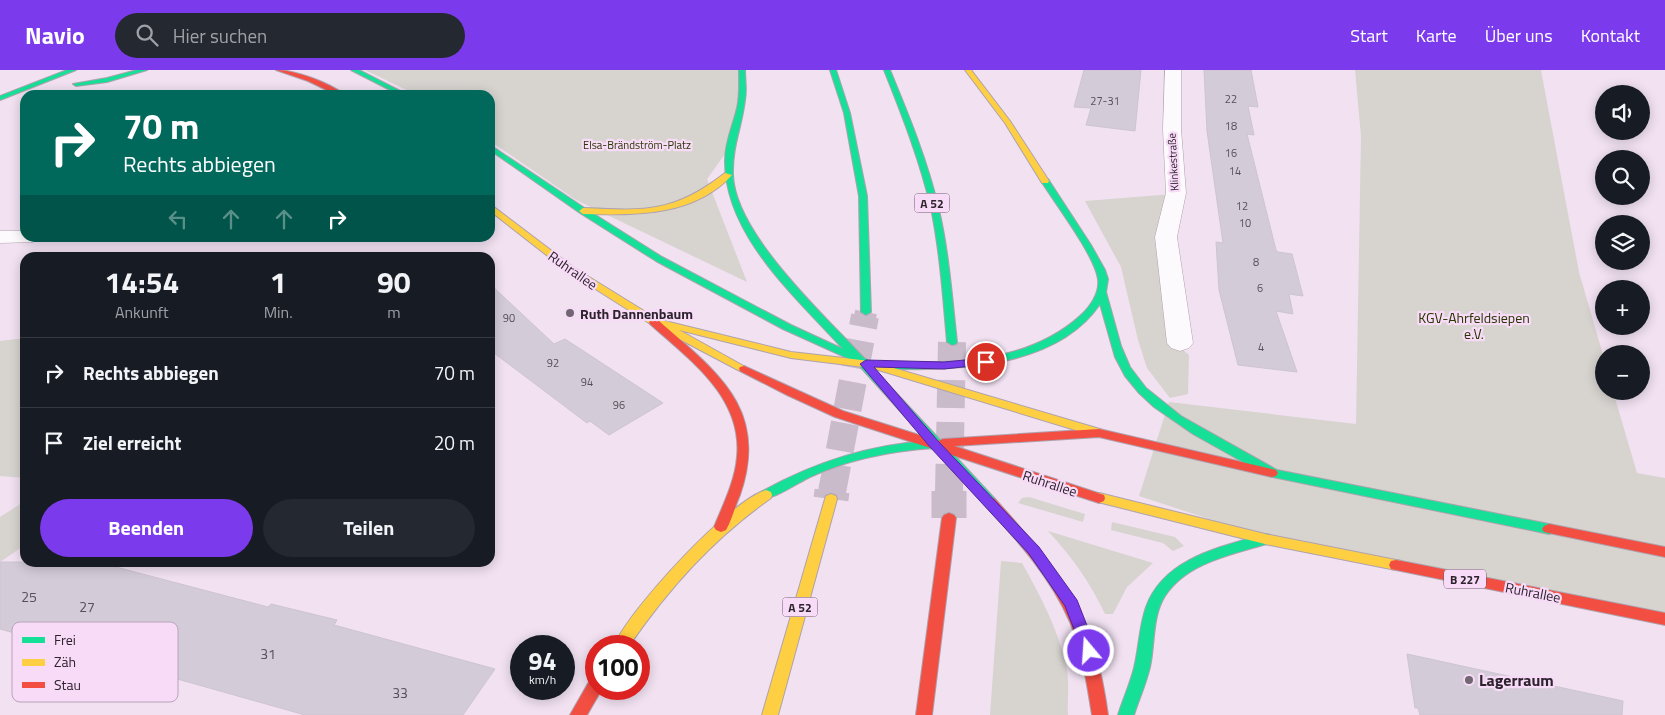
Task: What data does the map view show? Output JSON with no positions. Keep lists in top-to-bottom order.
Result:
{
  "streets": {
    "main road": ["A 52", "Ruhrallee", "B 227"],
    "street": ["Klinkestraße"]
  },
  "parks": ["Elsa-Brändström-Platz", "KGV-Ahrfeldsiepen e.V."],
  "places": ["Ruth Dannenbaum", "Lagerraum"],
  "house_numbers": [
    "22",
    "27-31",
    "18",
    "16",
    "14",
    "12",
    "10",
    "8",
    "6",
    "90",
    "4",
    "92",
    "94",
    "96",
    "25",
    "27",
    "31",
    "33"
  ],
  "legend": ["Frei", "Zäh", "Stau"],
  "page": {
    "header": "Navio",
    "search": "Hier suchen",
    "nav": [
      "Start",
      "Karte",
      "Über uns",
      "Kontakt"
    ],
    "map_buttons": ["+", "−"],
    "turn": ["70 m", "Rechts abbiegen"],
    "eta": [
      "14:54",
      "Ankunft",
      "1",
      "Min.",
      "90",
      "m"
    ],
    "list": [
      {
        "name": "Rechts abbiegen",
        "value": "70 m"
      },
      {
        "name": "Ziel erreicht",
        "value": "20 m"
      }
    ],
    "buttons": ["Beenden", "Teilen"],
    "speed": "94 km/h",
    "limit": "100"
  }
}
